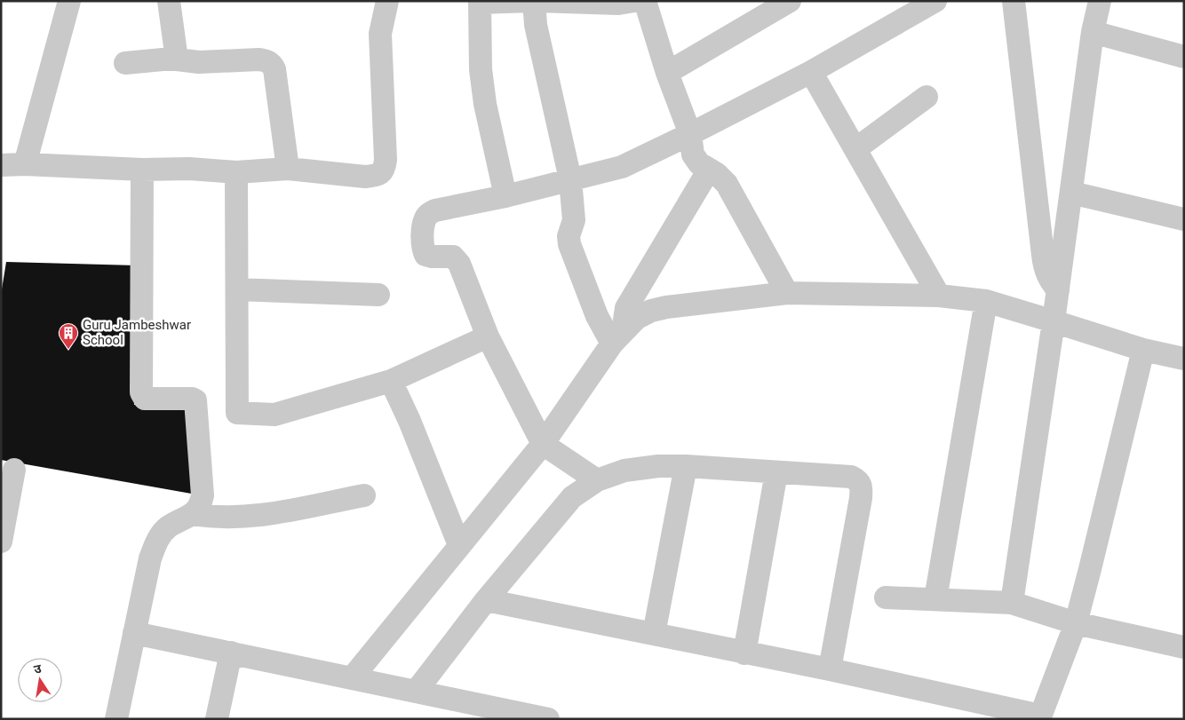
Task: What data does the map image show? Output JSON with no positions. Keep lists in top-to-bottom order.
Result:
{
  "places": {
    "building": ["Guru Jambeshwar School"]
  },
  "north": "top"
}
